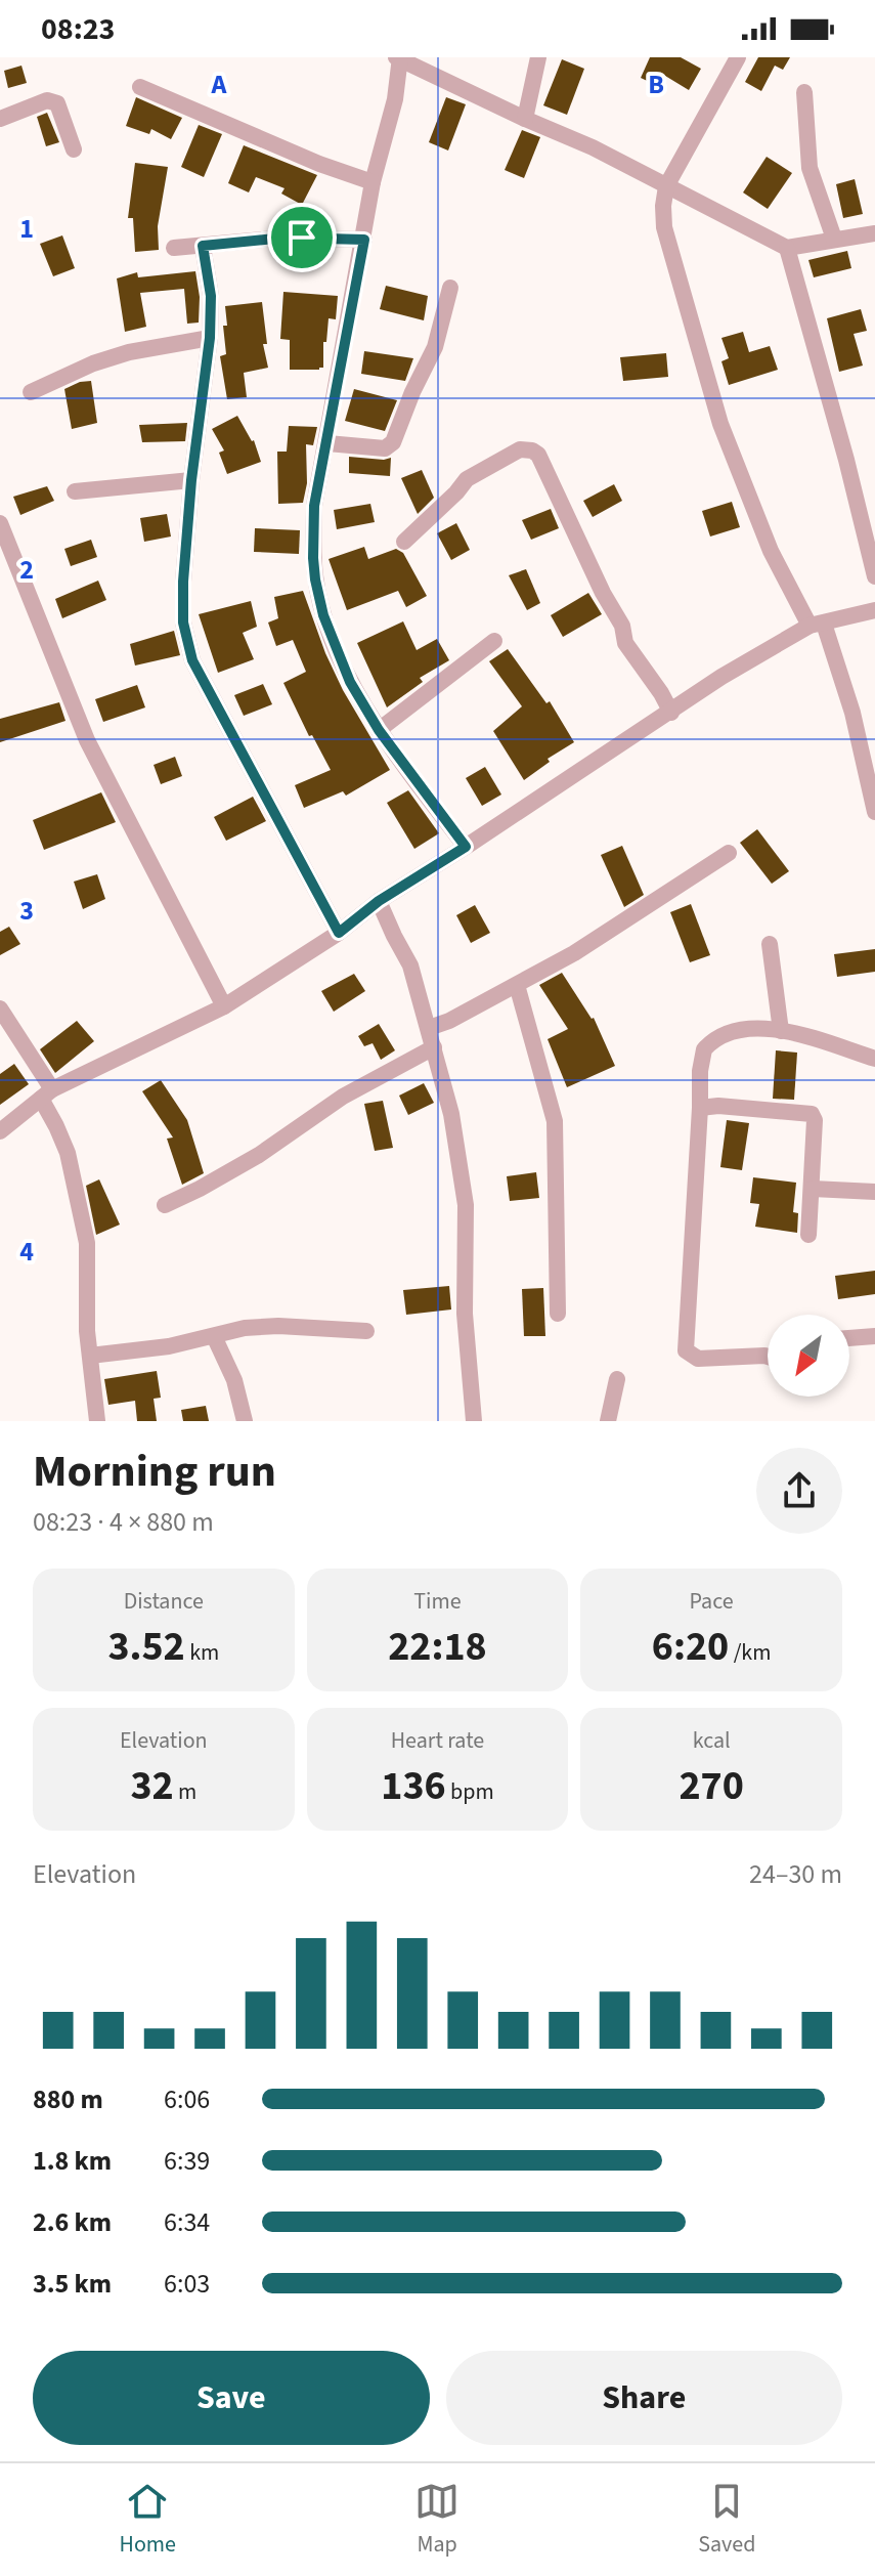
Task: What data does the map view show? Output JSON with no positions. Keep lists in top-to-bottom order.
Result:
{
  "north": "bottom left",
  "page": {
    "status": "08:23",
    "heading": ["Morning run", "08:23 · 4 × 880 m"],
    "stats": [
      ["Distance", "3.52 km"],
      ["Time", "22:18"],
      ["Pace", "6:20 /km"],
      ["Elevation", "32 m"],
      ["Heart rate", "136 bpm"],
      ["kcal", "270"]
    ],
    "chart": ["Elevation", "24–30 m"],
    "list": [
      {
        "name": "880 m",
        "note": "6:06"
      },
      {
        "name": "1.8 km",
        "note": "6:39"
      },
      {
        "name": "2.6 km",
        "note": "6:34"
      },
      {
        "name": "3.5 km",
        "note": "6:03"
      }
    ],
    "buttons": ["Save", "Share"],
    "tabs": ["Home", "Map", "Saved"]
  },
  "grid": {
    "columns": ["A", "B"],
    "rows": [
      "1",
      "2",
      "3",
      "4"
    ]
  }
}
